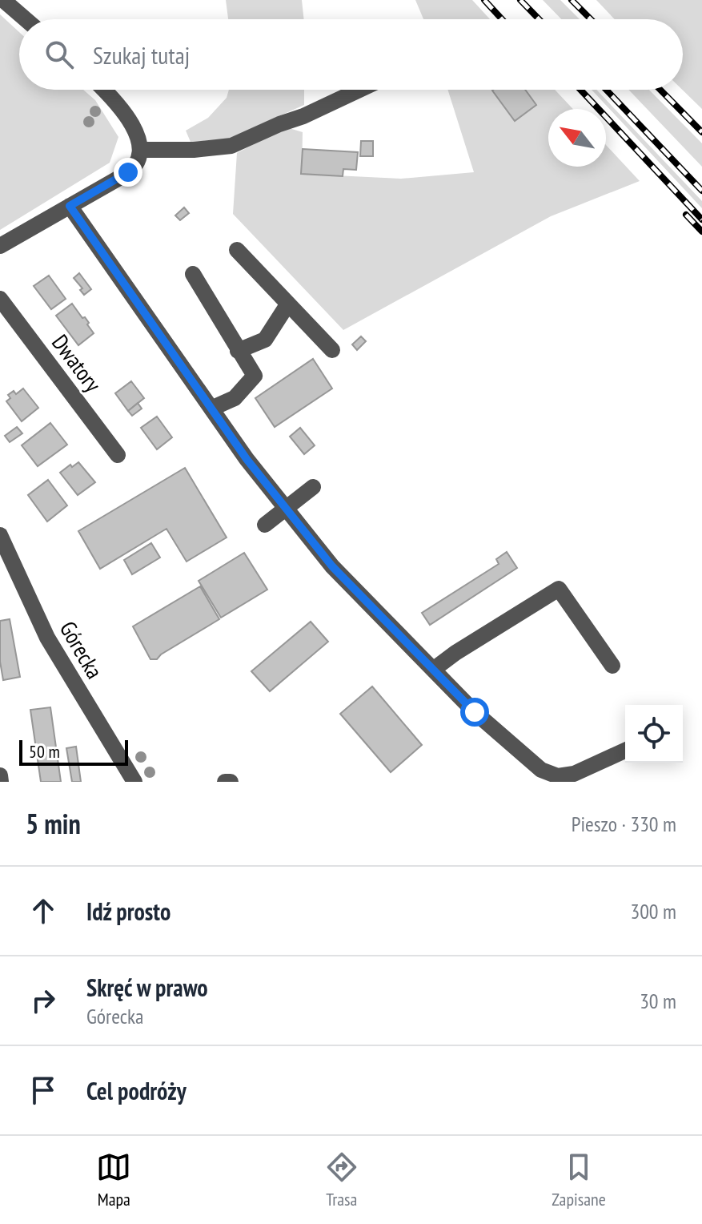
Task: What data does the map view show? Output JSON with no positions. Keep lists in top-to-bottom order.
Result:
{
  "streets": {
    "street": ["Dwatory", "Górecka"]
  },
  "scale_bar": "50 m",
  "north": "top left",
  "page": {
    "search": "Szukaj tutaj",
    "scale": "50 m",
    "heading": ["5 min", "Pieszo · 330 m"],
    "list": [
      ["Idź prosto", "300 m"],
      ["Skręć w prawo", "Górecka", "30 m"],
      "Cel podróży"
    ],
    "nav": ["Mapa", "Trasa", "Zapisane"]
  }
}
